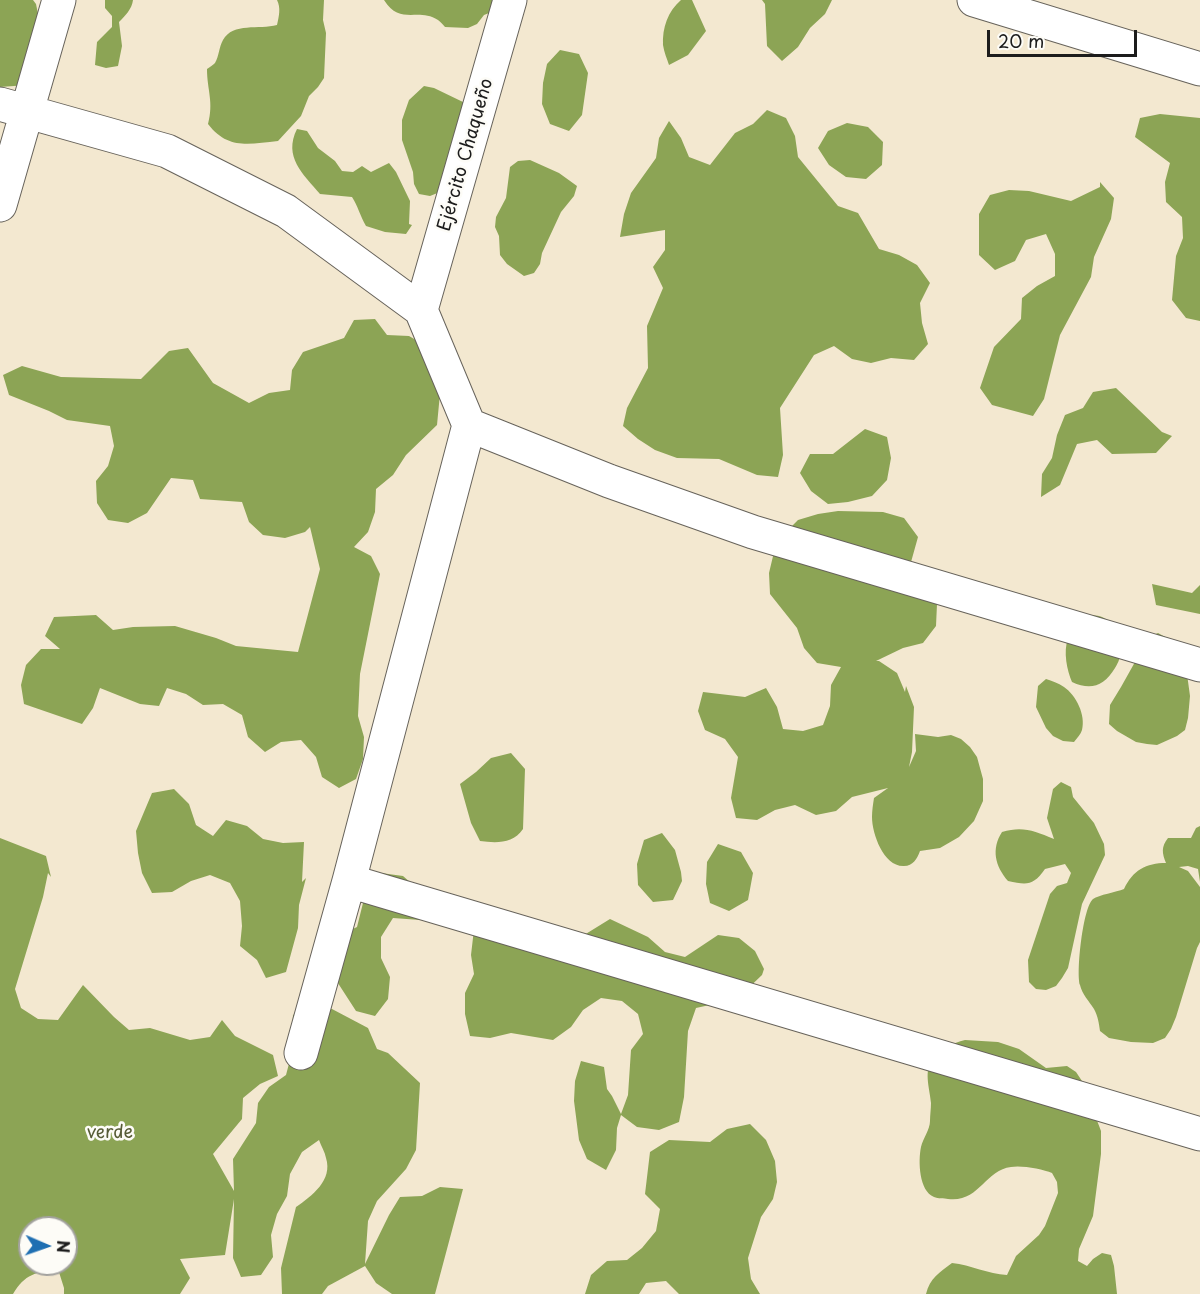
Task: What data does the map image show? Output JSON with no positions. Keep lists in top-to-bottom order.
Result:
{
  "streets": {
    "street": ["Ejército Chaqueño"]
  },
  "parks": ["verde"],
  "scale_bar": "20 m",
  "north": "right"
}
